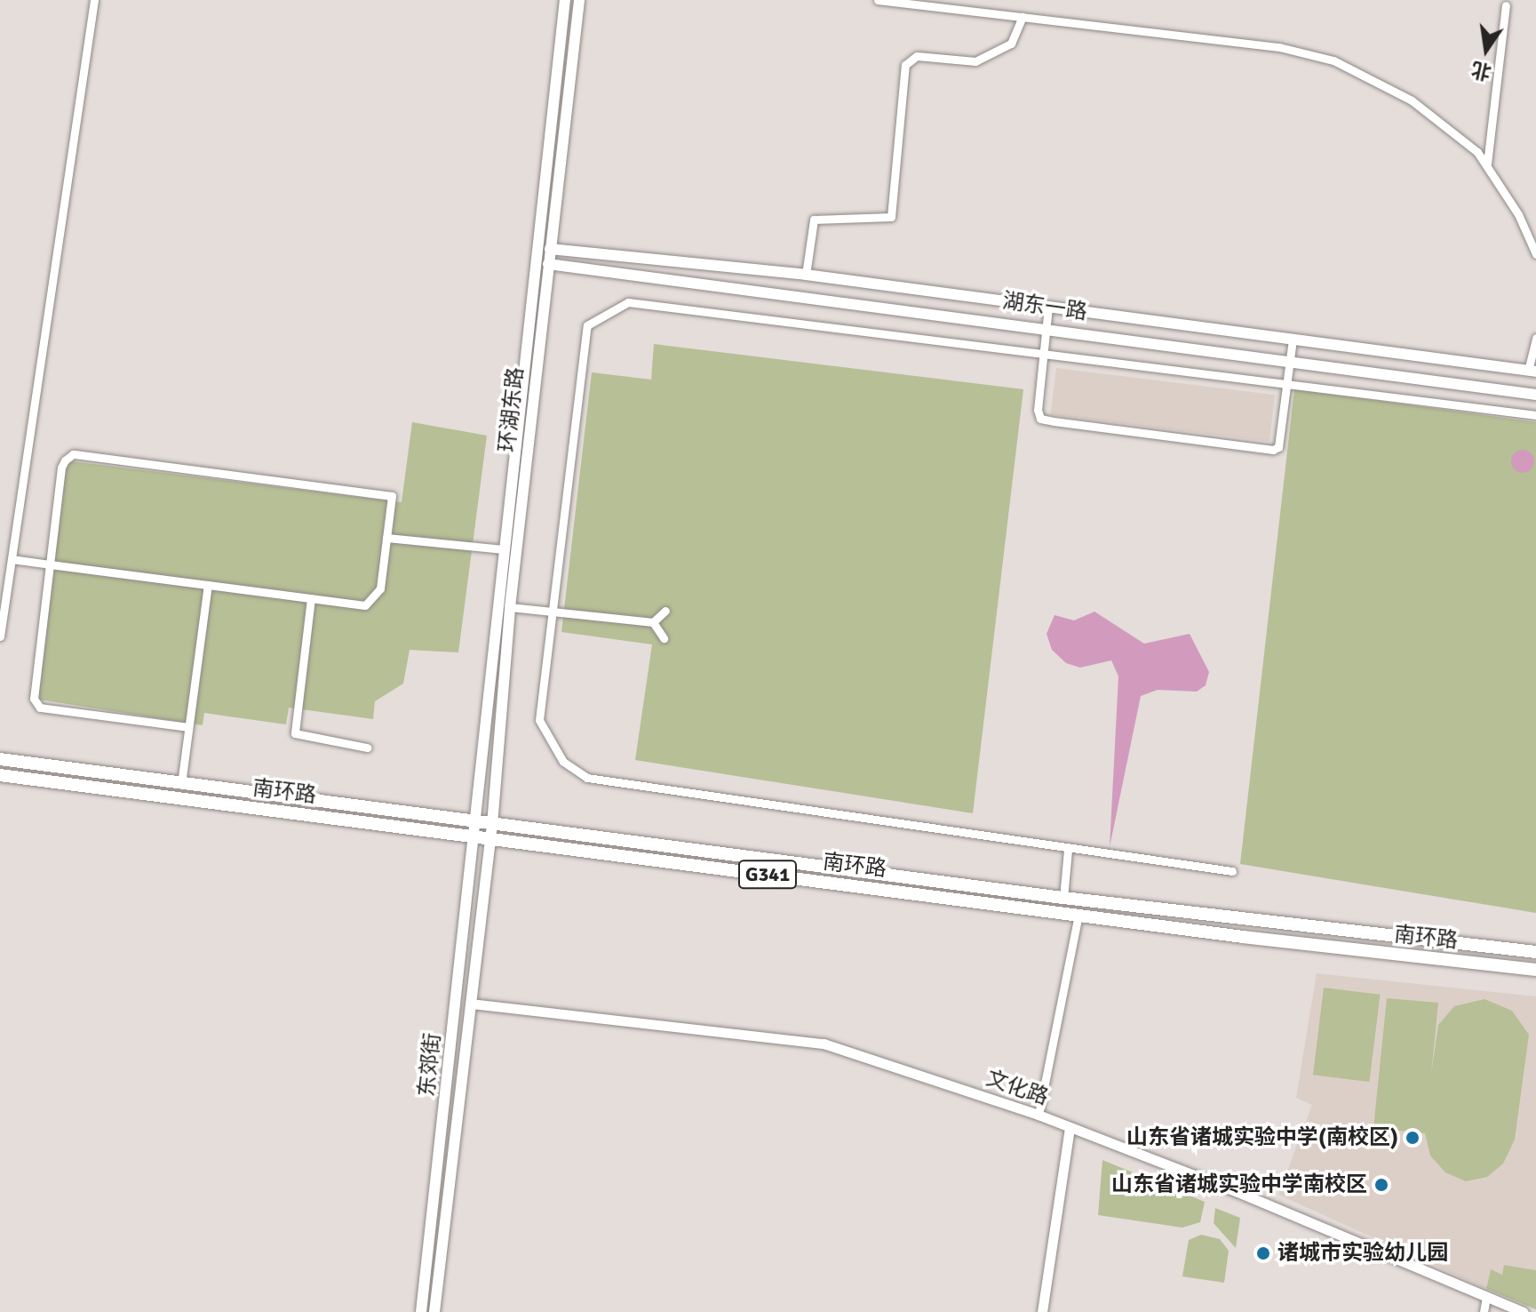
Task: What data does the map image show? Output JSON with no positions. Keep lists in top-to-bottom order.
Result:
{
  "streets": {
    "highway": ["南环路", "G341"],
    "main road": ["湖东一路", "环湖东路", "东郊街"],
    "street": ["文化路"]
  },
  "crossings": [
    ["湖东一路", "环湖东路"],
    ["环湖东路", "南环路"],
    ["环湖东路", "东郊街"],
    ["南环路", "东郊街"],
    ["东郊街", "文化路"]
  ],
  "places": ["山东省诸城实验中学(南校区)", "山东省诸城实验中学南校区", "诸城市实验幼儿园"],
  "north": "bottom"
}
